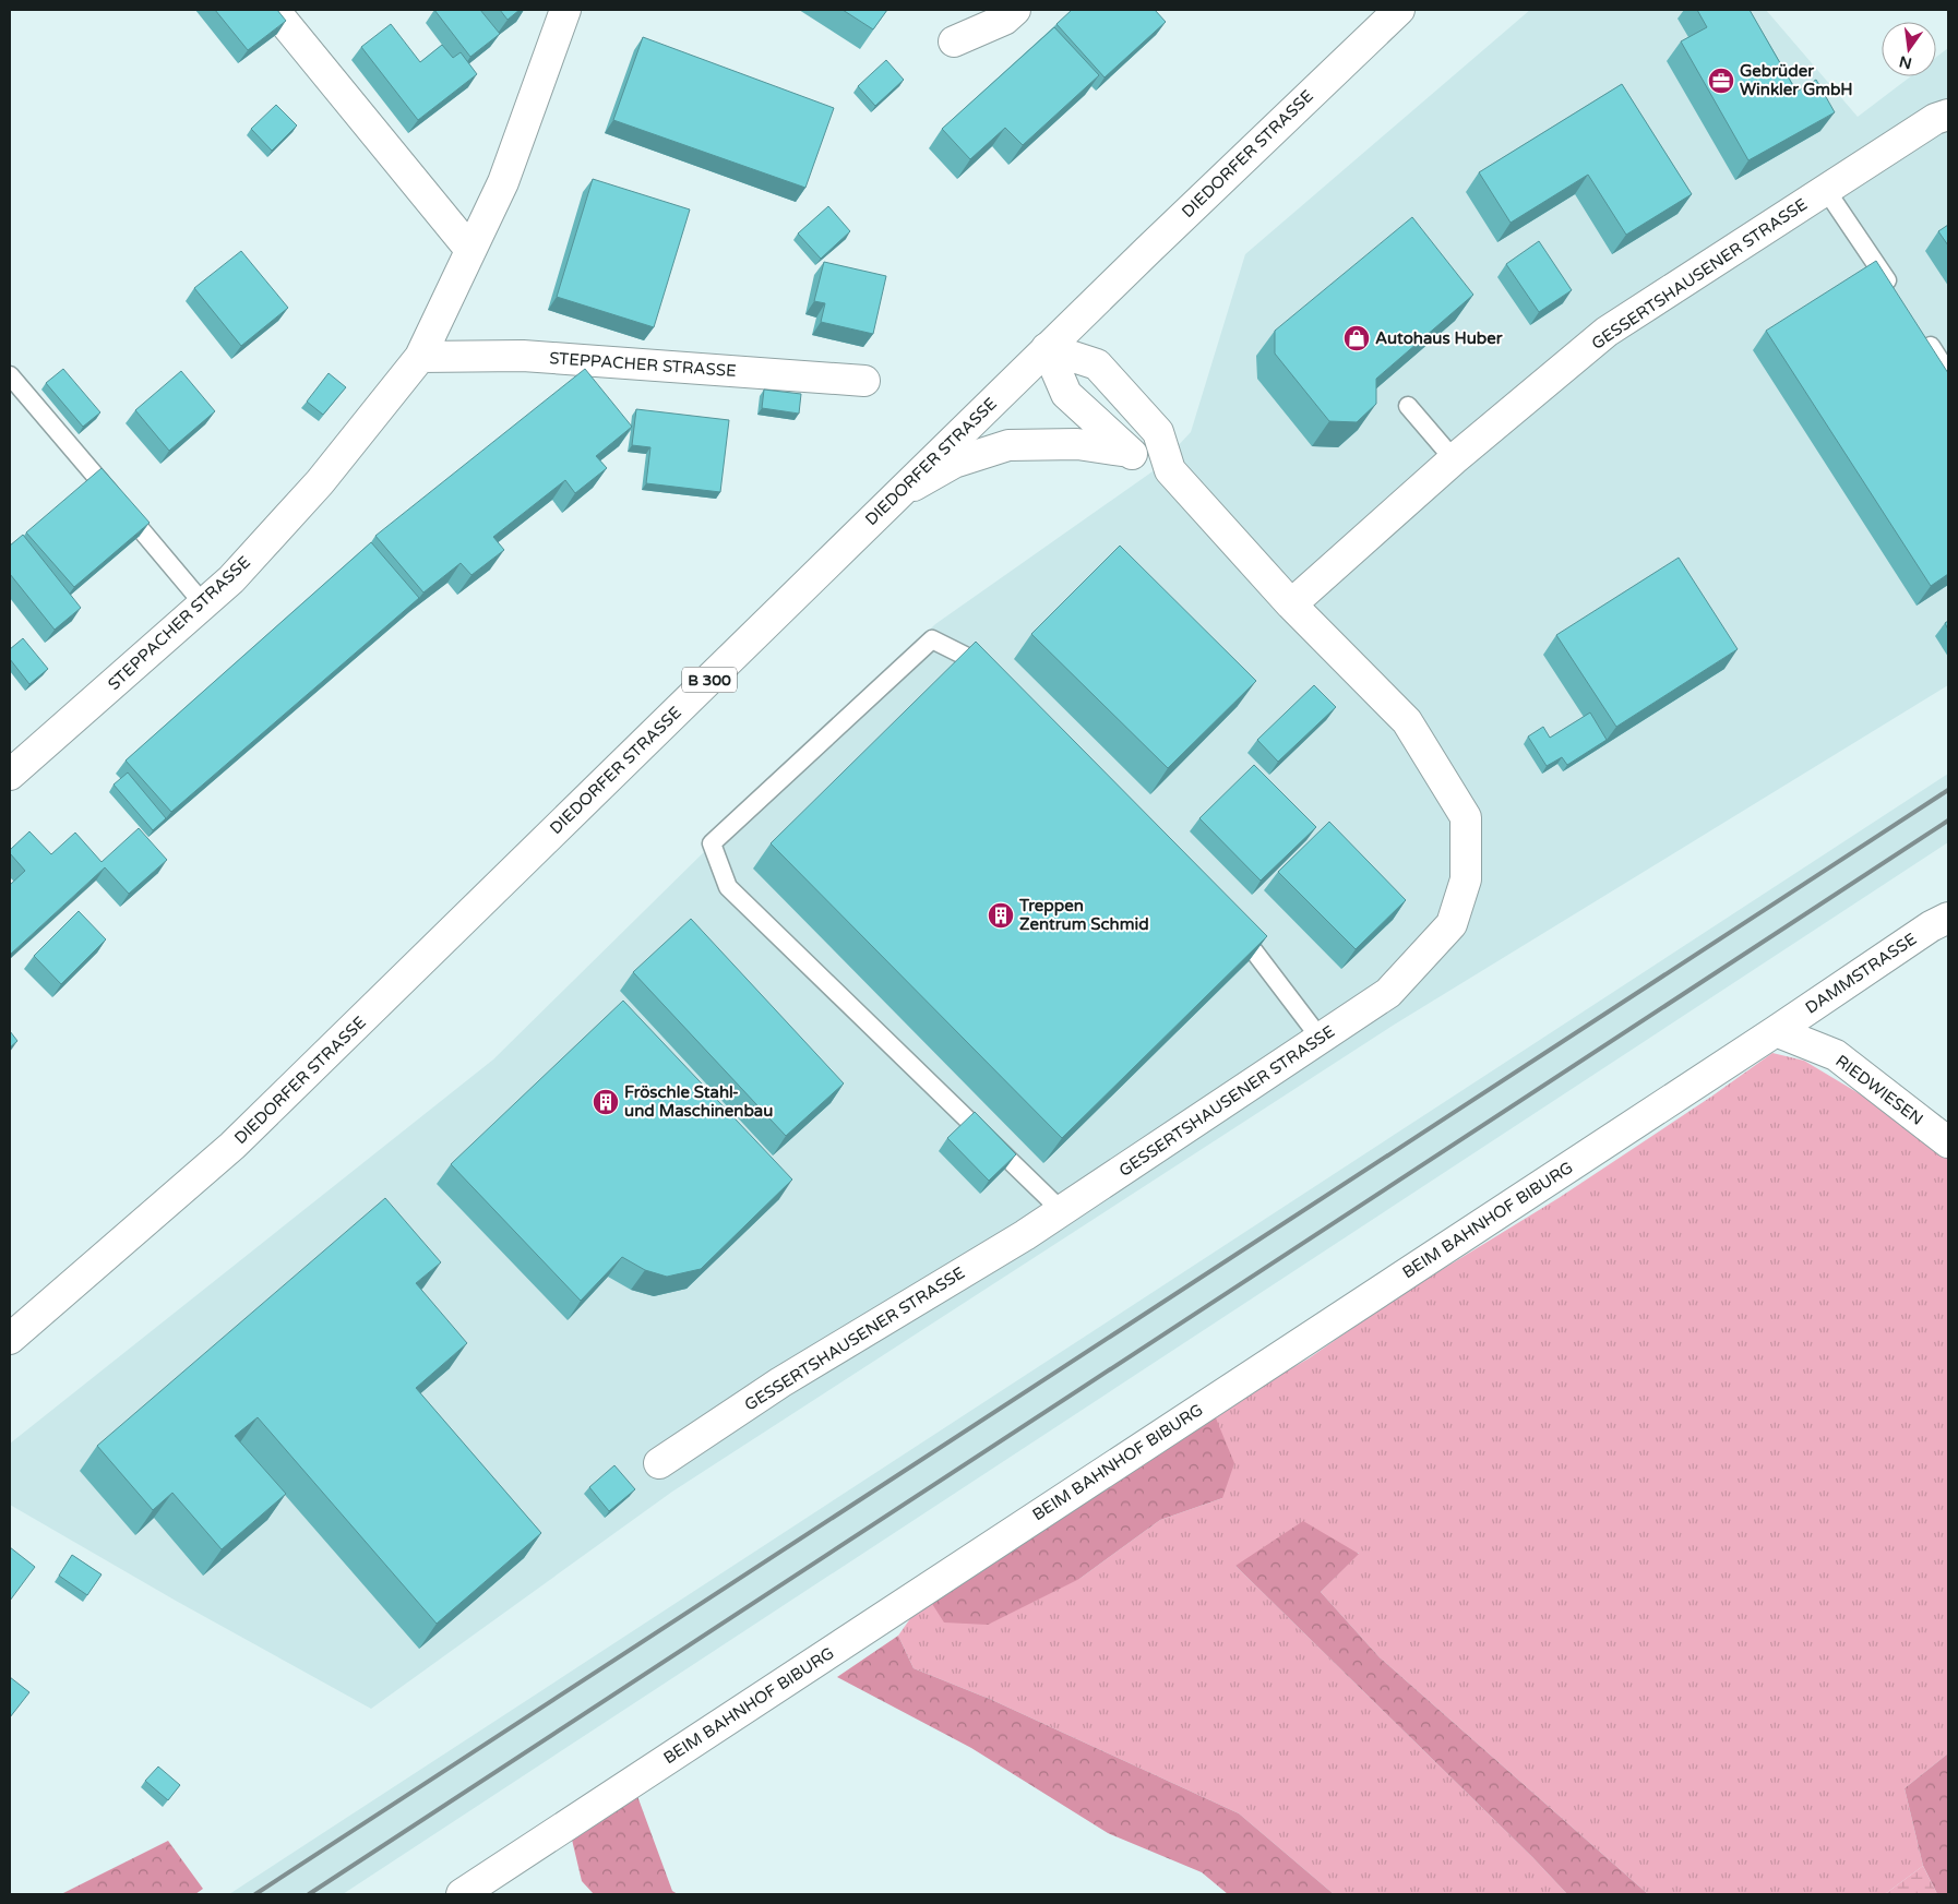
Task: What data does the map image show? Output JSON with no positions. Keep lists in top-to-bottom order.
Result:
{
  "streets": {
    "street": [
      "DIEDORFER STRASSE",
      "GESSERTSHAUSENER STRASSE",
      "STEPPACHER STRASSE",
      "B 300",
      "DAMMSTRASSE",
      "RIEDWIESEN",
      "BEIM BAHNHOF BIBURG"
    ]
  },
  "crossings": [
    ["DIEDORFER STRASSE", "GESSERTSHAUSENER STRASSE"],
    ["DAMMSTRASSE", "RIEDWIESEN"],
    ["DAMMSTRASSE", "BEIM BAHNHOF BIBURG"],
    ["RIEDWIESEN", "BEIM BAHNHOF BIBURG"]
  ],
  "places": {
    "office": ["Gebrüder Winkler GmbH"],
    "shop": ["Autohaus Huber"],
    "building": ["Treppen Zentrum Schmid", "Fröschle Stahl- und Maschinenbau"]
  },
  "north": "bottom"
}
